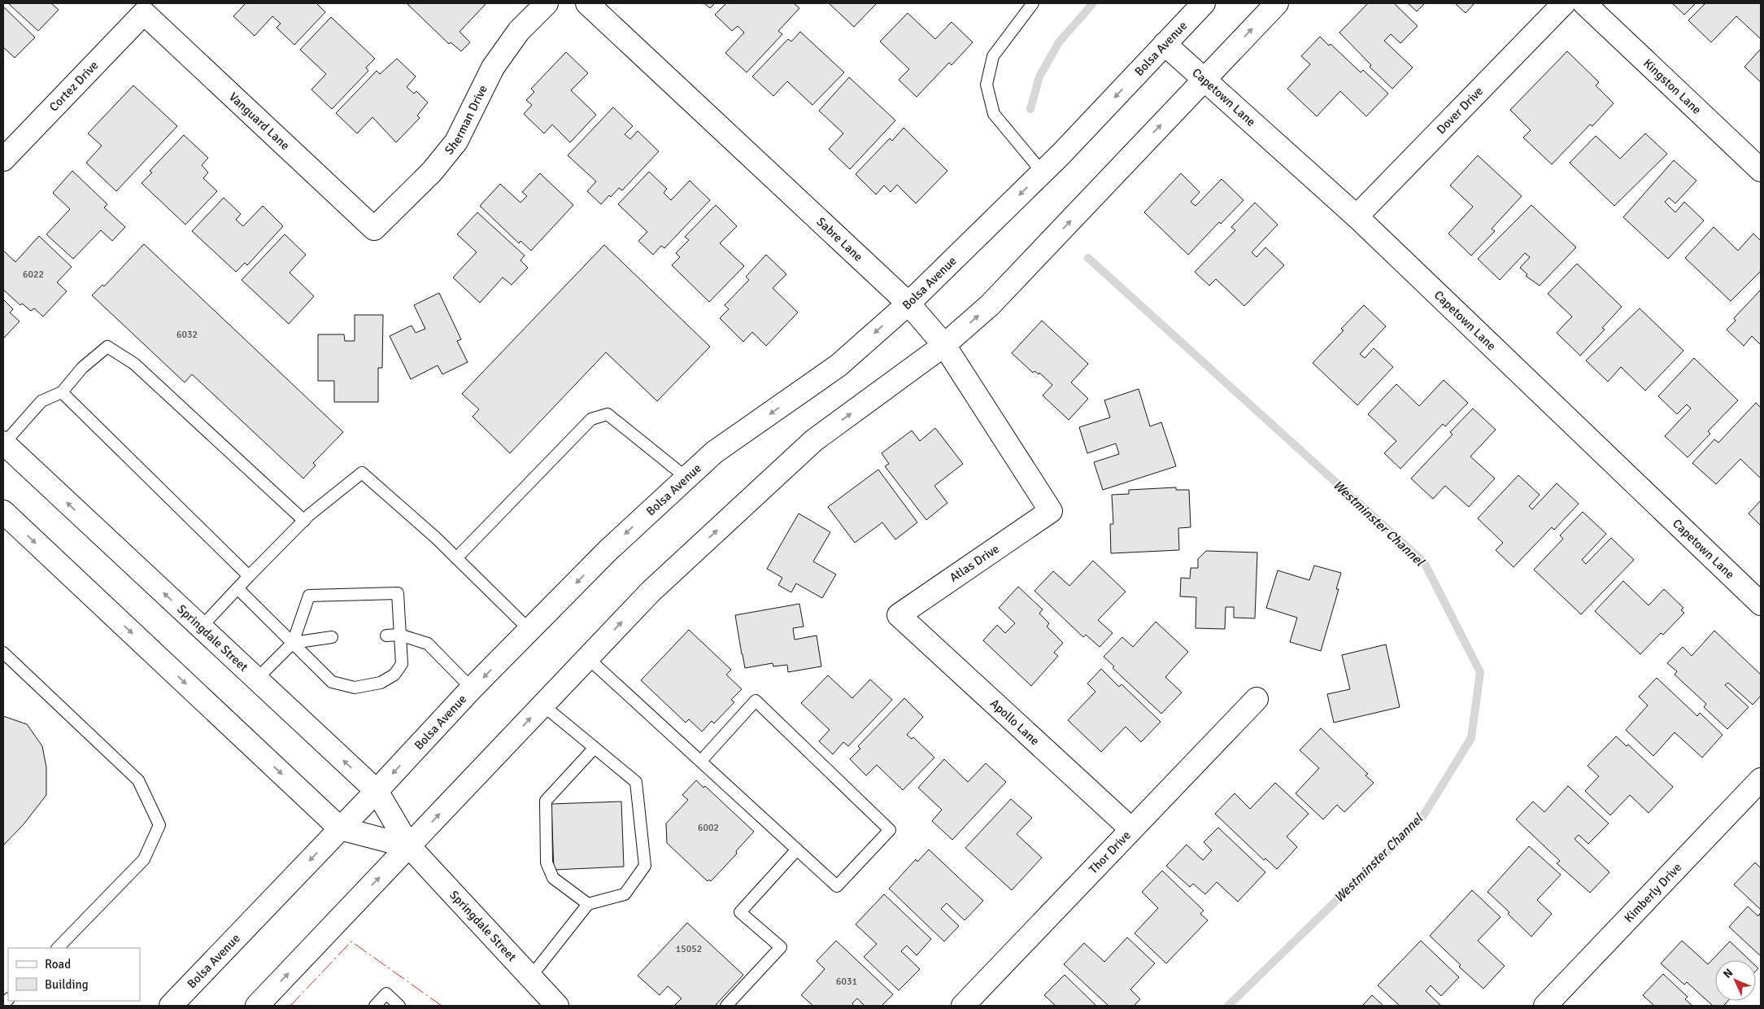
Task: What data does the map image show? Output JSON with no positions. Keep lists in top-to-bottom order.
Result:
{
  "streets": {
    "main road": [
      "Bolsa Avenue",
      "Cortez Drive",
      "Kingston Lane",
      "Capetown Lane",
      "Dover Drive",
      "Sherman Drive",
      "Vanguard Lane",
      "Sabre Lane",
      "Atlas Drive",
      "Springdale Street",
      "Apollo Lane",
      "Thor Drive",
      "Kimberly Drive"
    ]
  },
  "crossings": [
    ["Bolsa Avenue", "Capetown Lane"],
    ["Bolsa Avenue", "Sabre Lane"],
    ["Bolsa Avenue", "Springdale Street"],
    ["Cortez Drive", "Vanguard Lane"],
    ["Capetown Lane", "Dover Drive"],
    ["Sherman Drive", "Vanguard Lane"],
    ["Sabre Lane", "Atlas Drive"],
    ["Atlas Drive", "Apollo Lane"],
    ["Apollo Lane", "Thor Drive"]
  ],
  "water": ["Westminster Channel"],
  "house_numbers": [
    "6022",
    "6032",
    "6002",
    "15052",
    "6031"
  ],
  "legend": ["Road", "Building"],
  "north": "top left"
}
